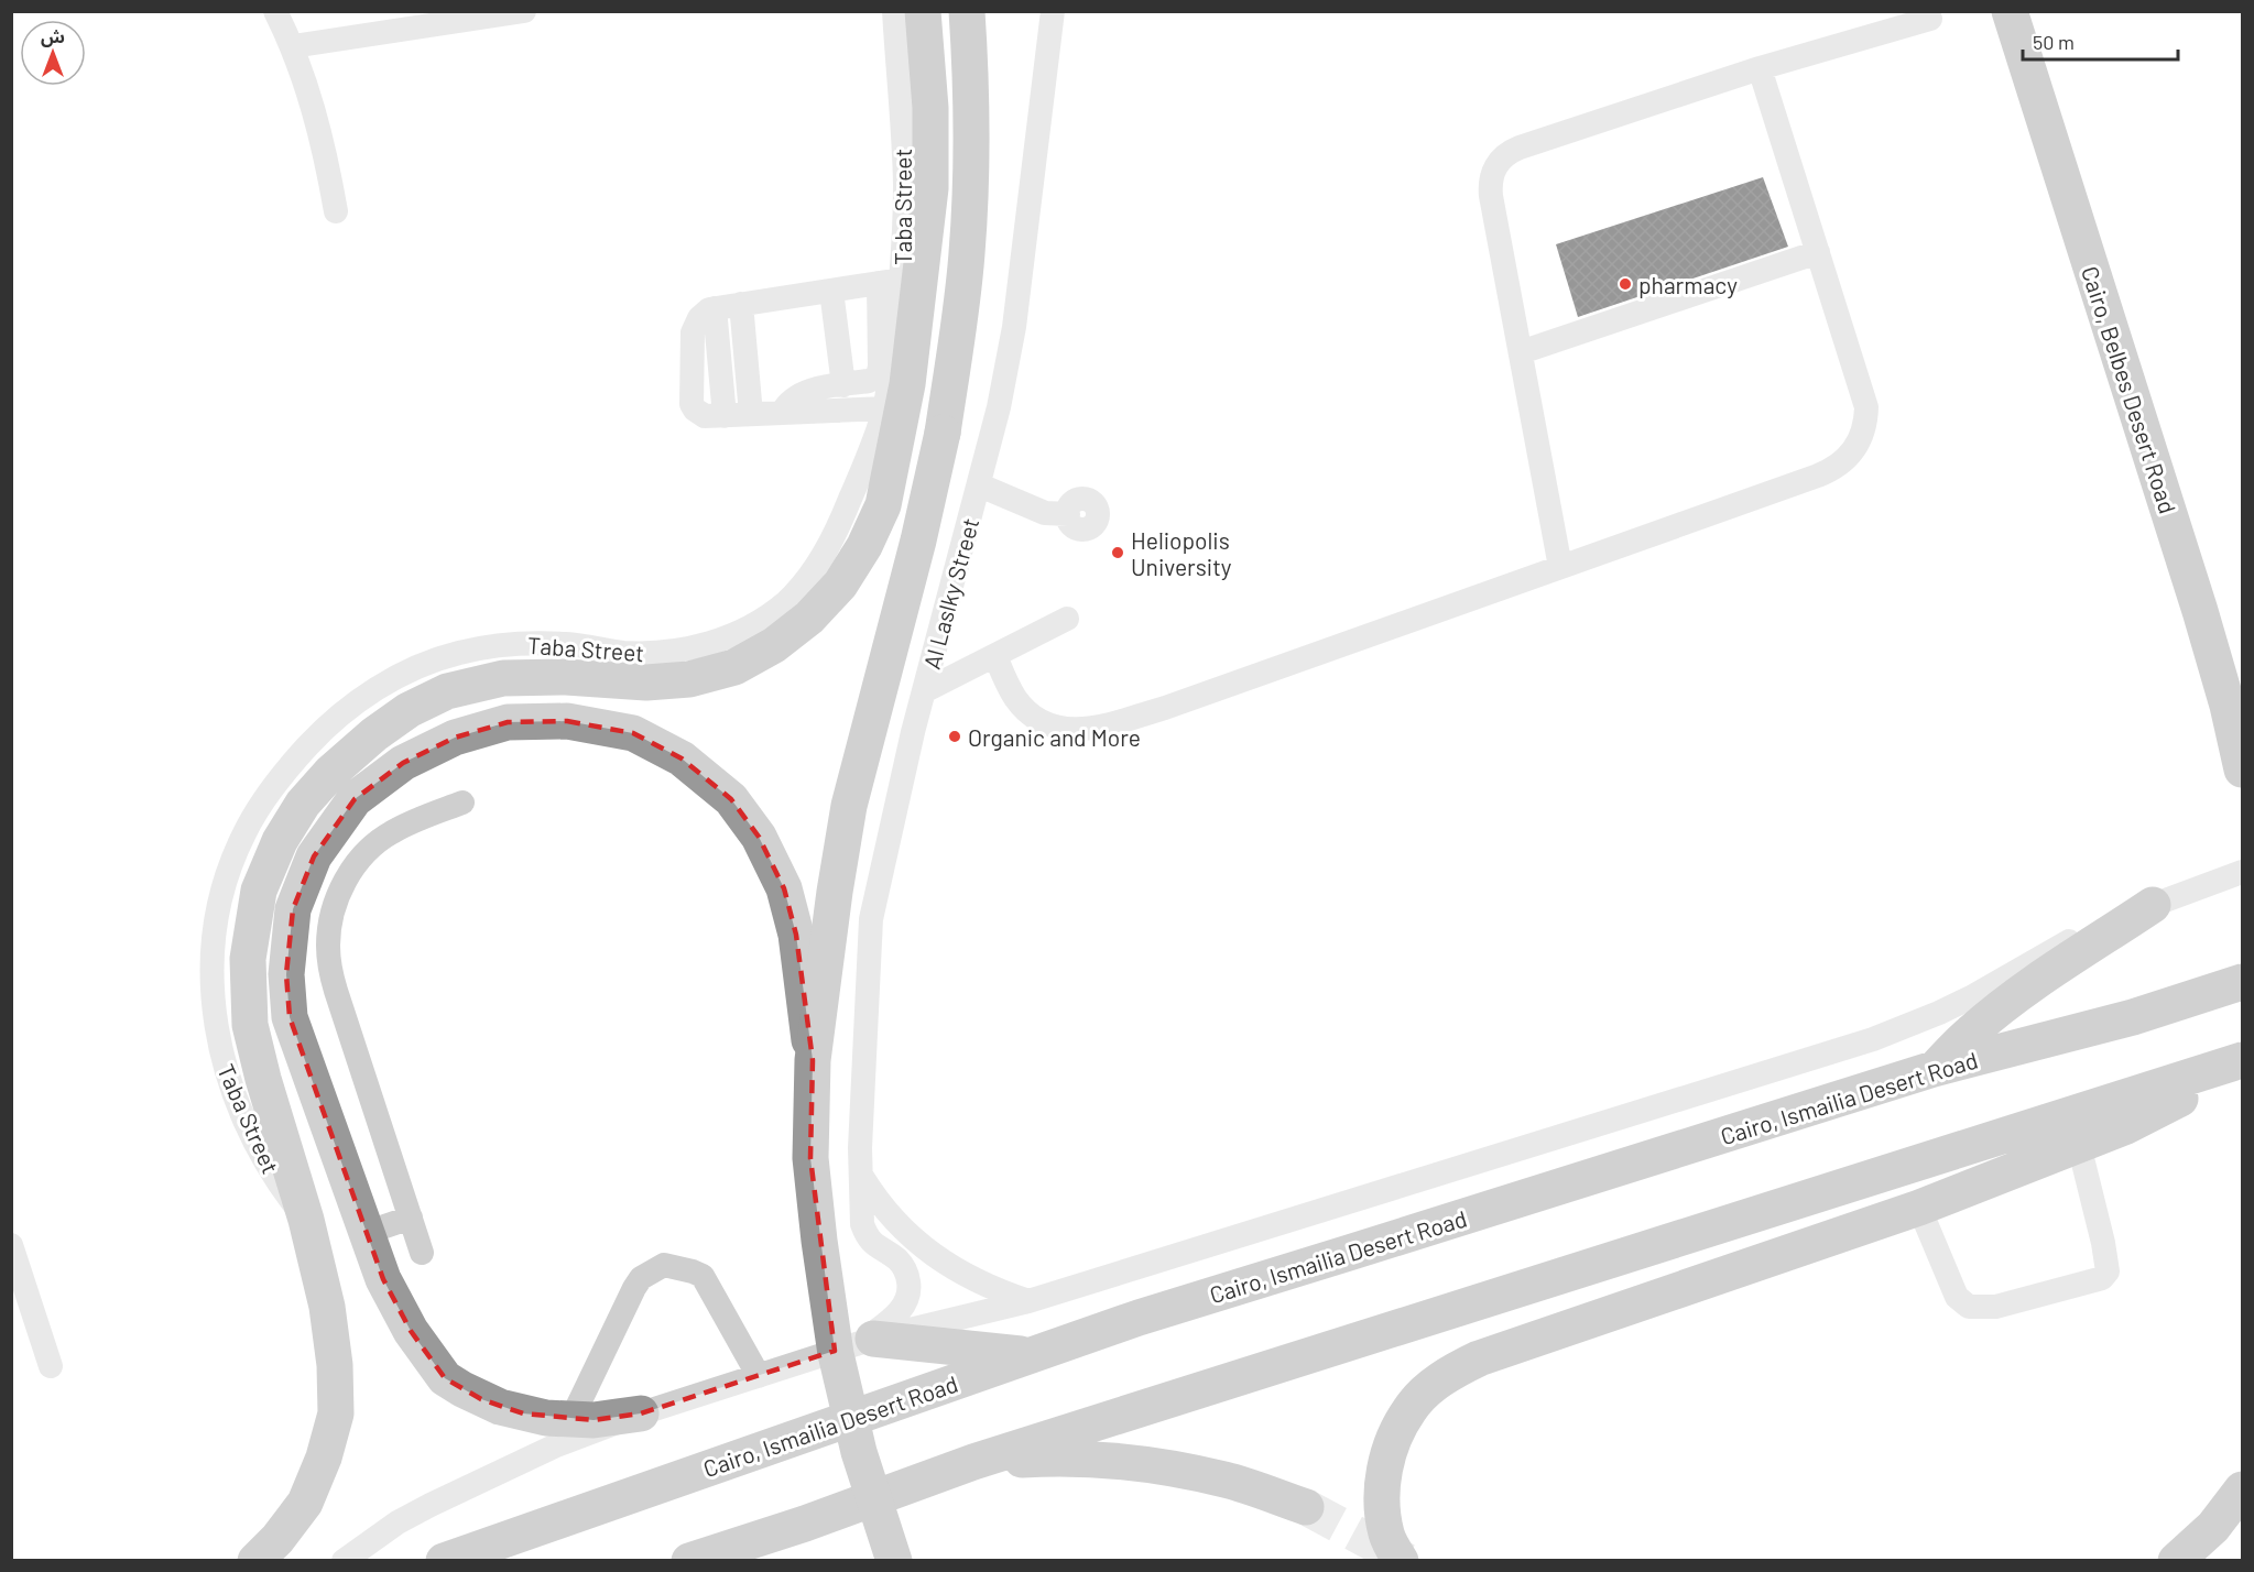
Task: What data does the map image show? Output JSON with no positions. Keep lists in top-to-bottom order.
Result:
{
  "streets": {
    "highway": ["Cairo, Belbes Desert Road", "Cairo, Ismailia Desert Road"],
    "street": ["Taba Street", "Al Laslky Street"]
  },
  "places": ["pharmacy", "Heliopolis University", "Organic and More"],
  "scale_bar": "50 m",
  "north": "top"
}
